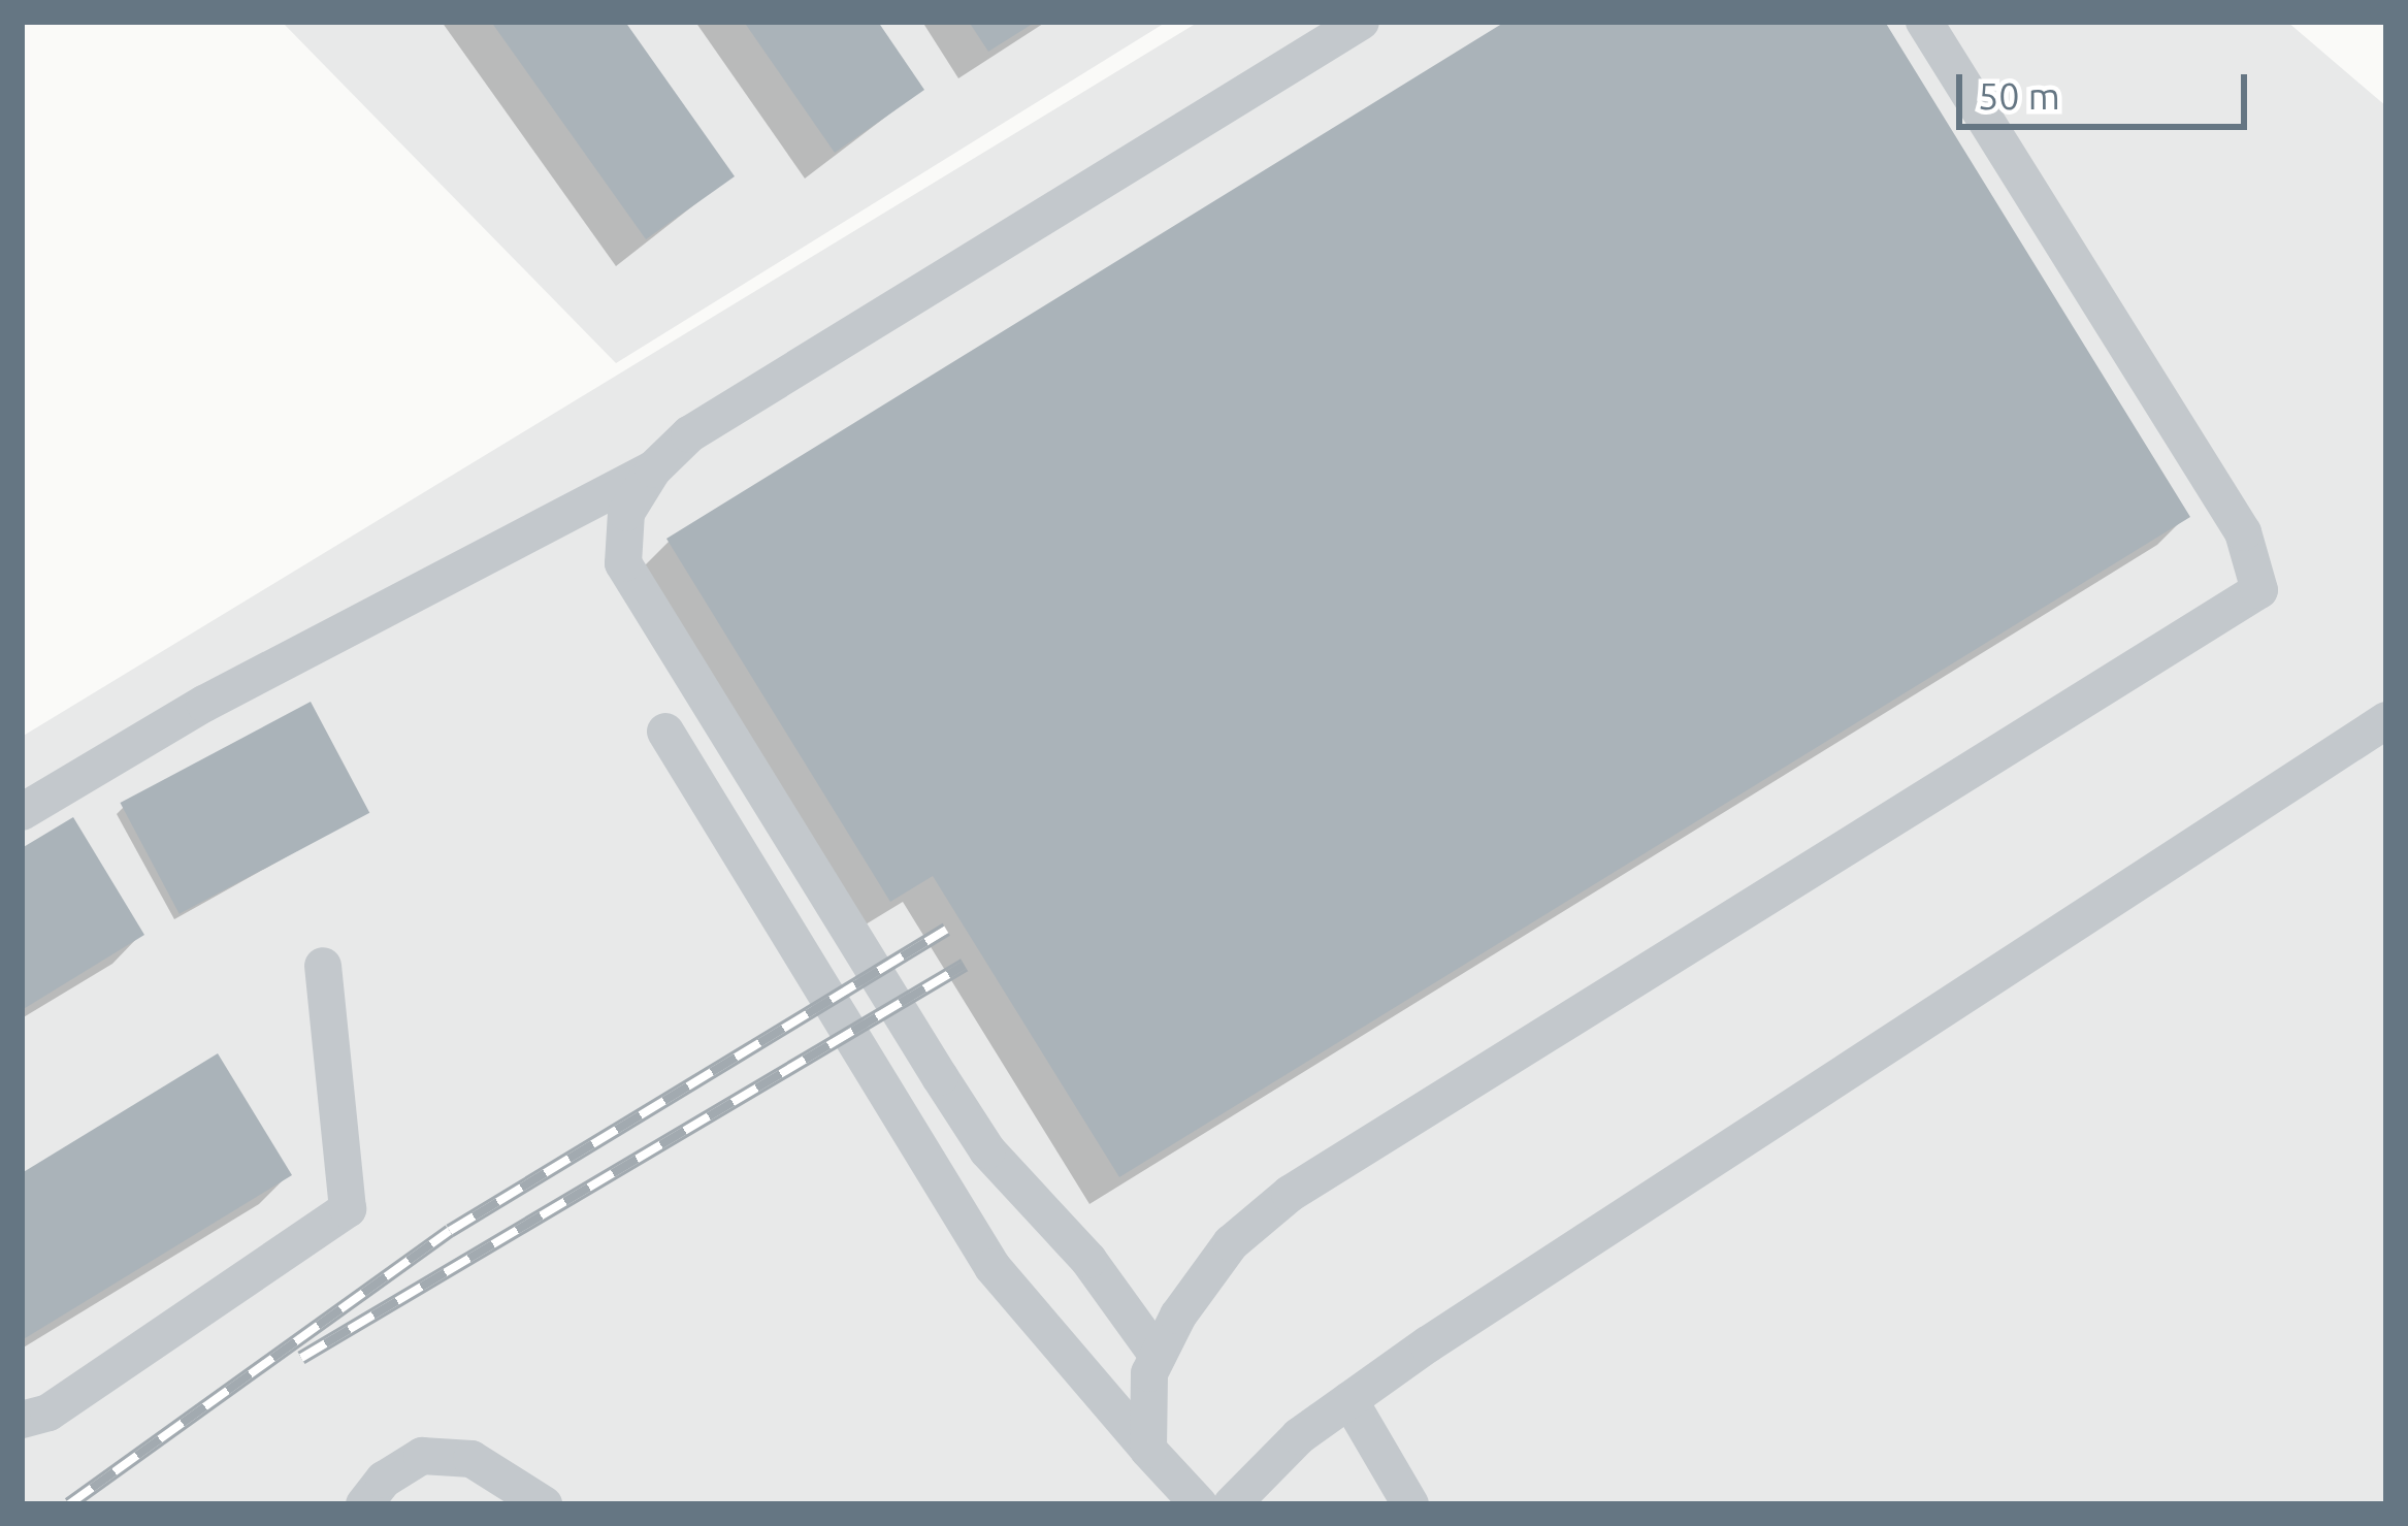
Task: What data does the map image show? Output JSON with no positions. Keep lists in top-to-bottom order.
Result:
{
  "scale_bar": "50 m"
}
